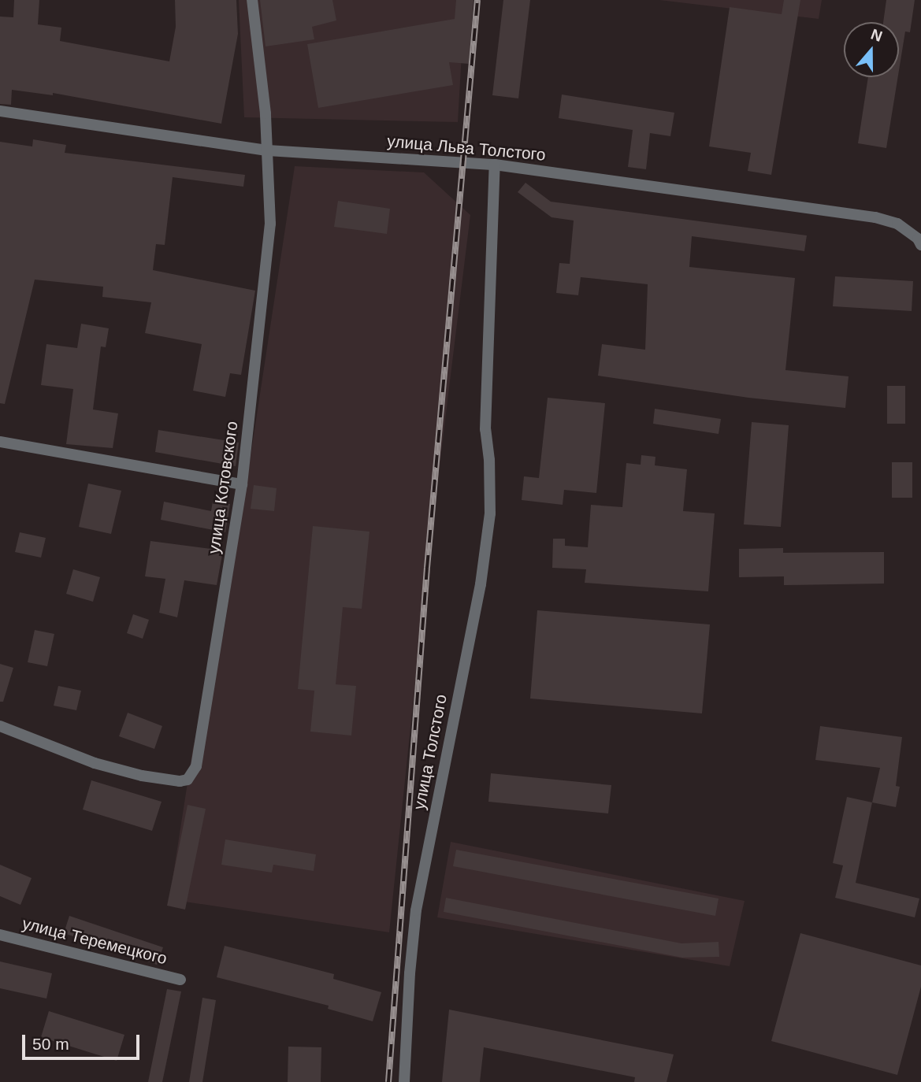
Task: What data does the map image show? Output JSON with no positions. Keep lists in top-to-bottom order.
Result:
{
  "streets": {
    "street": [
      "улица Льва Толстого",
      "улица Котовского",
      "улица Толстого",
      "улица Теремецкого"
    ]
  },
  "crossings": [
    ["улица Льва Толстого", "улица Котовского"],
    ["улица Льва Толстого", "улица Толстого"]
  ],
  "scale_bar": "50 m",
  "north": "top"
}
